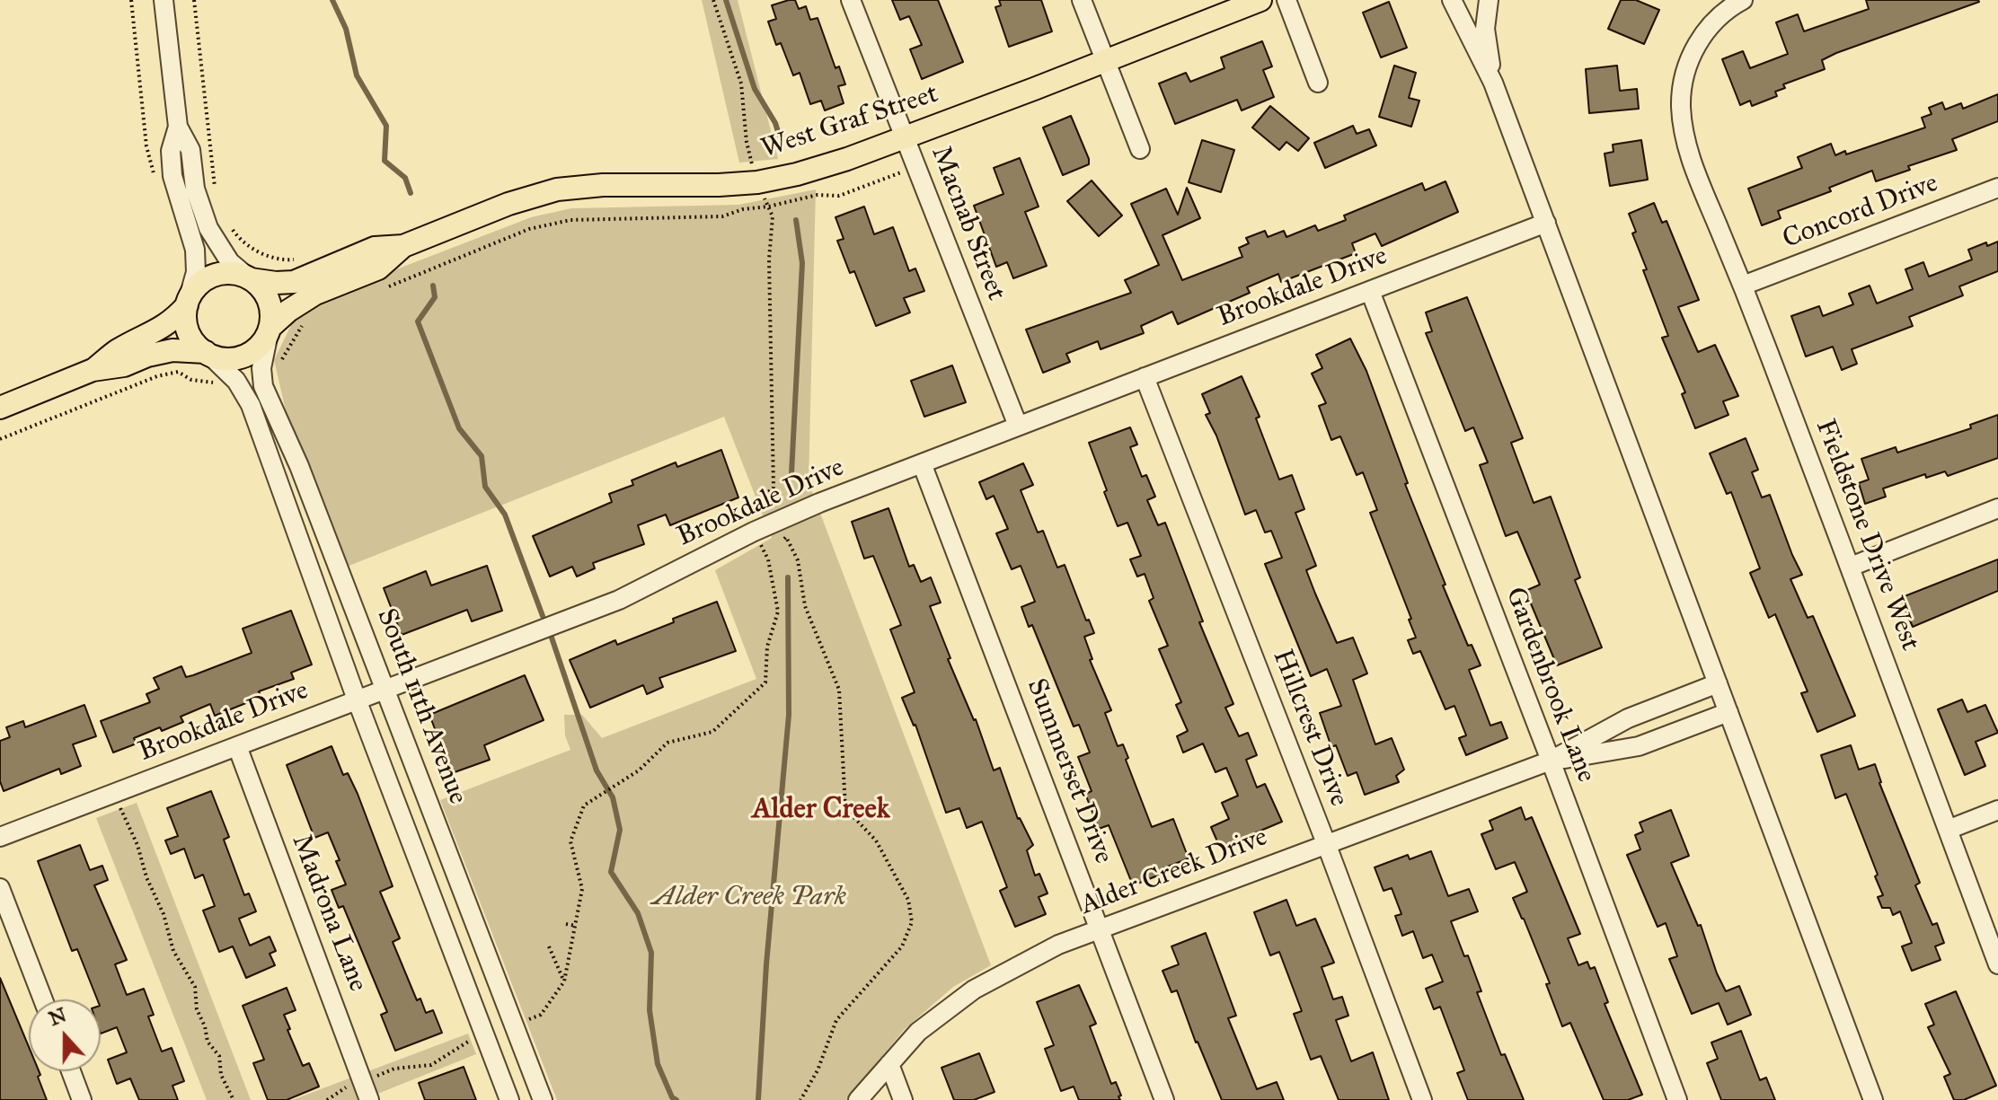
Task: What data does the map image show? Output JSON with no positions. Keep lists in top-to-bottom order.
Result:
{
  "streets": {
    "main road": ["West Graf Street"],
    "street": [
      "Concord Drive",
      "Macnab Street",
      "Brookdale Drive",
      "Fieldstone Drive West",
      "Gardenbrook Lane",
      "South 11th Avenue",
      "Hillcrest Drive",
      "Summerset Drive",
      "Alder Creek Drive",
      "Madrona Lane"
    ]
  },
  "crossings": [
    ["West Graf Street", "Macnab Street"],
    ["West Graf Street", "South 11th Avenue"],
    ["Concord Drive", "Fieldstone Drive West"],
    ["Macnab Street", "Brookdale Drive"],
    ["Brookdale Drive", "Gardenbrook Lane"],
    ["Brookdale Drive", "South 11th Avenue"],
    ["Brookdale Drive", "Hillcrest Drive"],
    ["Brookdale Drive", "Summerset Drive"],
    ["Brookdale Drive", "Madrona Lane"],
    ["Gardenbrook Lane", "Alder Creek Drive"],
    ["Hillcrest Drive", "Alder Creek Drive"],
    ["Summerset Drive", "Alder Creek Drive"]
  ],
  "districts": ["Alder Creek"],
  "parks": ["Alder Creek Park"],
  "north": "top"
}
